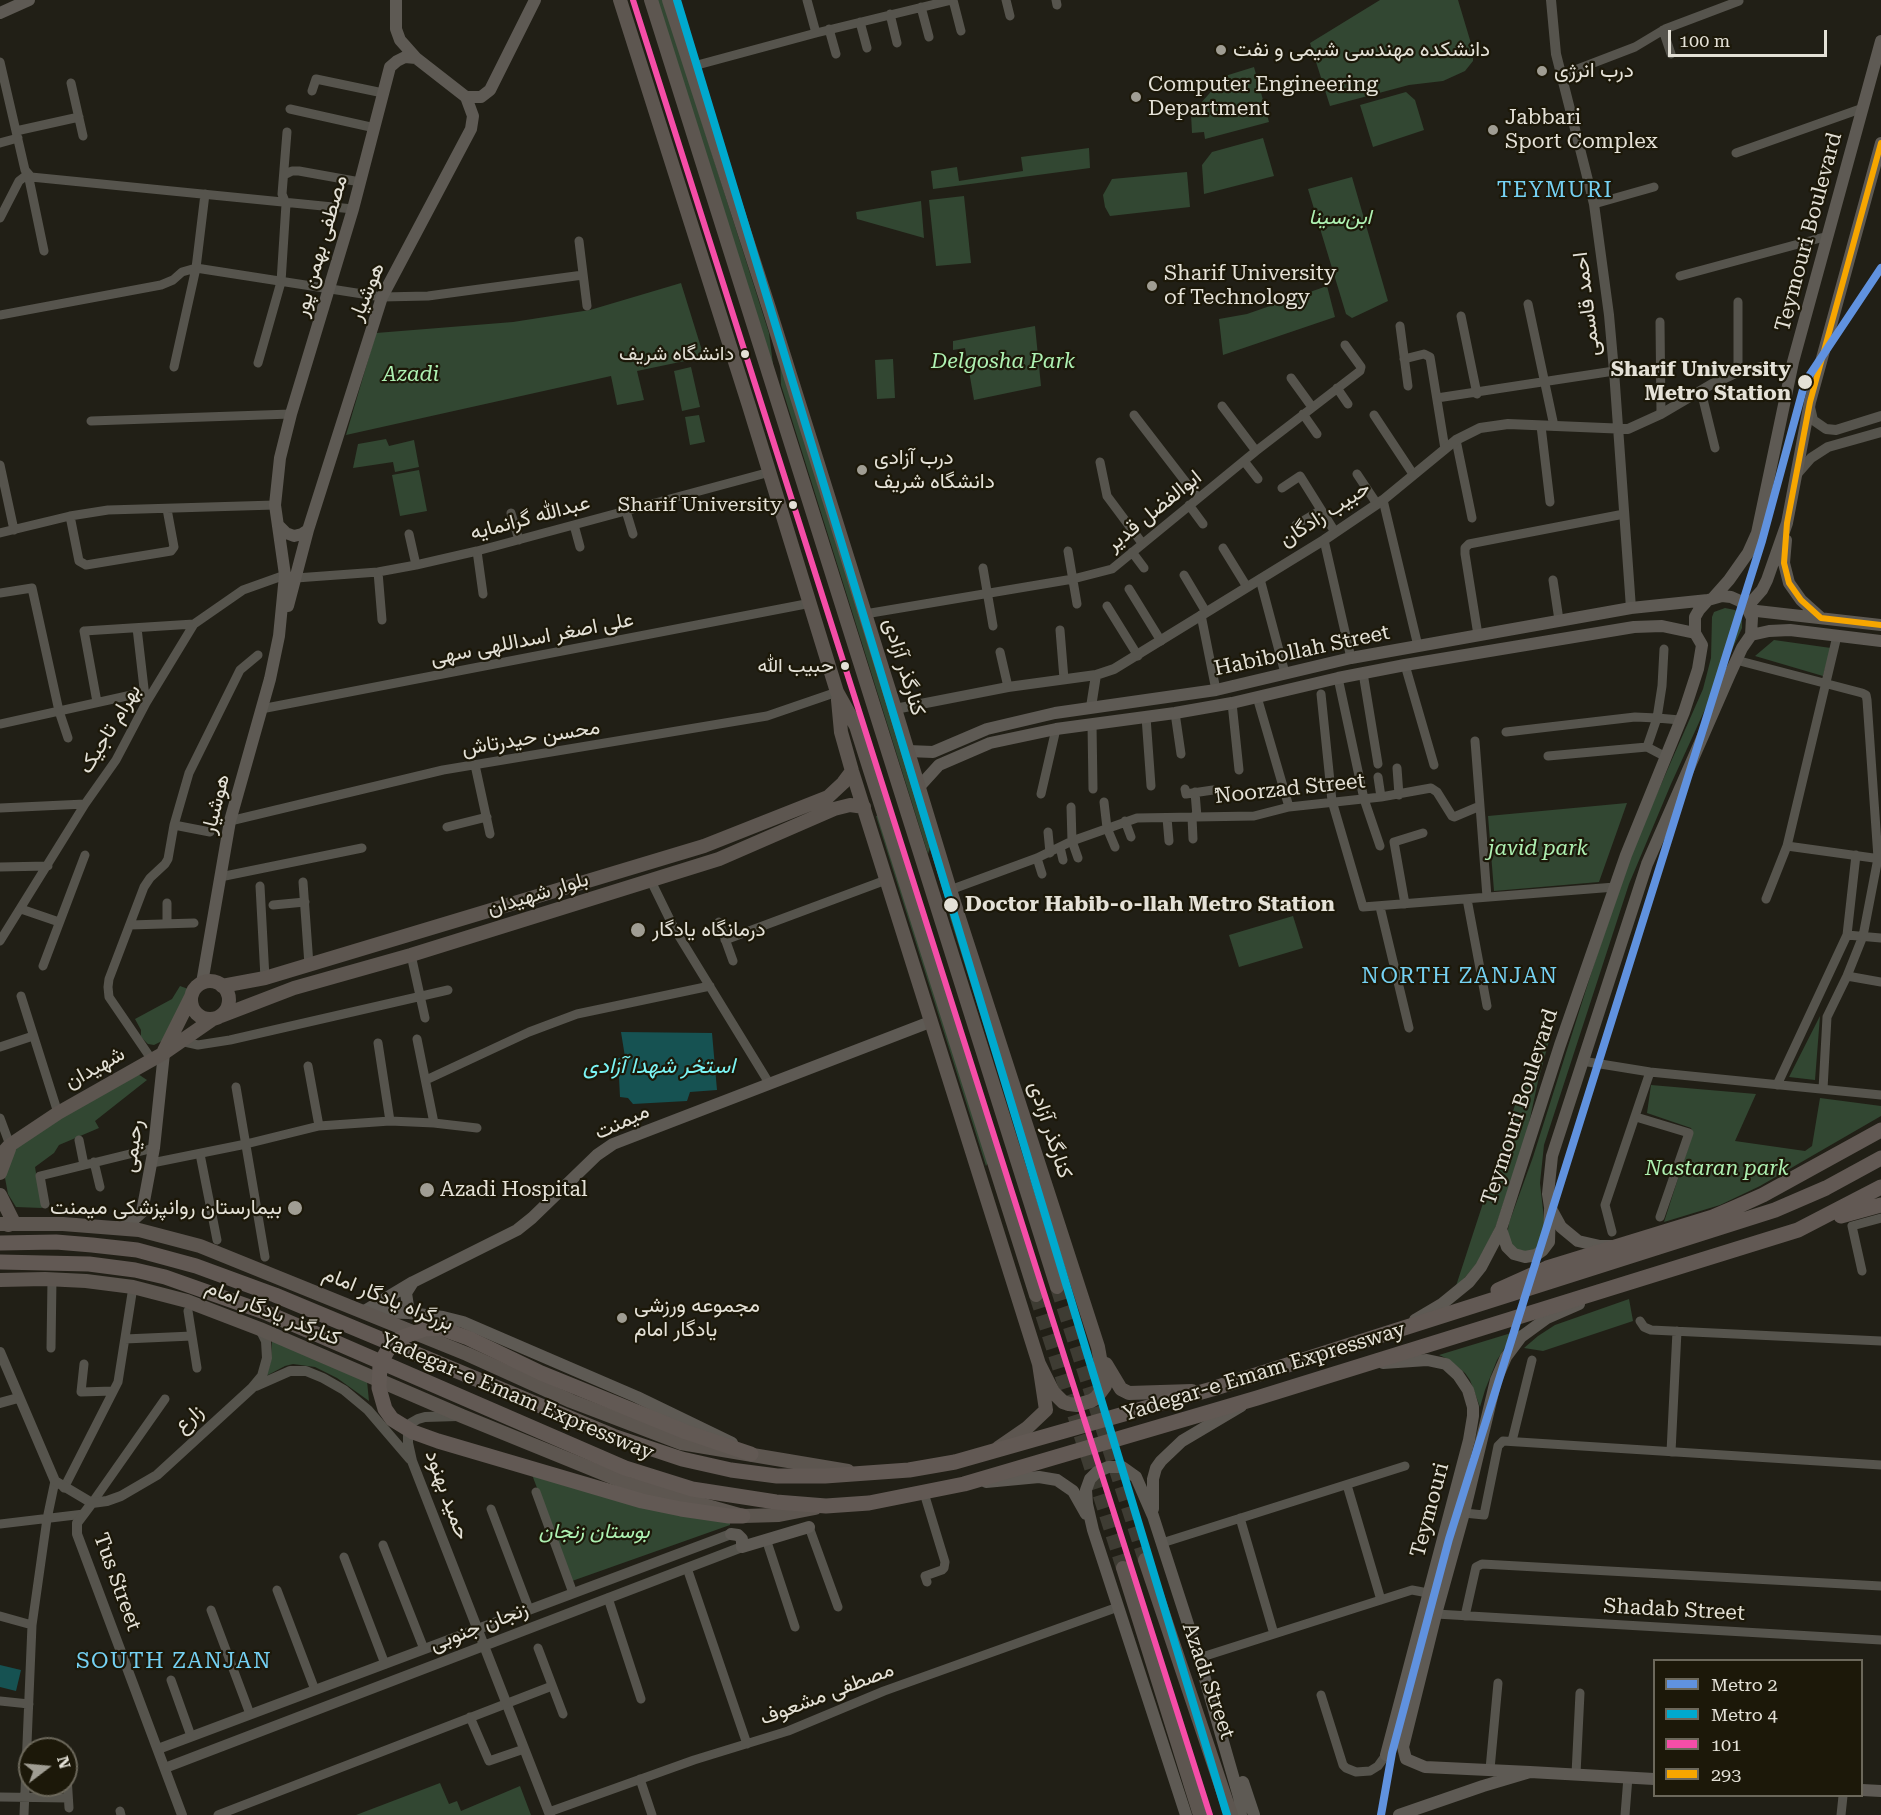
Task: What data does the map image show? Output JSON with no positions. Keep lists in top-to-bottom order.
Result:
{
  "streets": {
    "highway": ["Yadegar-e Emam Expressway"],
    "main road": [
      "Teymouri Boulevard",
      "مصطفی بهمن پور",
      "هوشیار",
      "Habibollah Street",
      "کنارگذر آزادی",
      "بلوار شهیدان",
      "شهیدان",
      "میمنت",
      "رحیمی",
      "بزرگراه یادگار امام",
      "کنارگذر یادگار امام",
      "Teymouri",
      "زنجان جنوبی",
      "Azadi Street"
    ],
    "street": [
      "احمد قاسمی",
      "ابوالفضل قدیر",
      "حبیب زادگان",
      "عبدالله گرانمایه",
      "علی اصغر اسداللهی سهی",
      "بهرام تاجیک",
      "محسن حیدرتاش",
      "ٔNoorzad Street",
      "زارع",
      "حمید بهنود",
      "Tus Street",
      "Shadab Street",
      "مصطفی مشعوف"
    ]
  },
  "crossings": [
    ["Teymouri Boulevard", "Habibollah Street"],
    ["Teymouri Boulevard", "Yadegar-e Emam Expressway"],
    ["مصطفی بهمن پور", "هوشیار"],
    ["مصطفی بهمن پور", "عبدالله گرانمایه"],
    ["مصطفی بهمن پور", "بهرام تاجیک"],
    ["هوشیار", "عبدالله گرانمایه"],
    ["هوشیار", "علی اصغر اسداللهی سهی"],
    ["هوشیار", "بهرام تاجیک"],
    ["هوشیار", "محسن حیدرتاش"],
    ["هوشیار", "بلوار شهیدان"],
    ["هوشیار", "شهیدان"],
    ["احمد قاسمی", "حبیب زادگان"],
    ["احمد قاسمی", "Habibollah Street"],
    ["ابوالفضل قدیر", "کنارگذر آزادی"],
    ["حبیب زادگان", "کنارگذر آزادی"],
    ["عبدالله گرانمایه", "بهرام تاجیک"],
    ["Habibollah Street", "کنارگذر آزادی"],
    ["کنارگذر آزادی", "ٔNoorzad Street"],
    ["بلوار شهیدان", "شهیدان"],
    ["شهیدان", "رحیمی"],
    ["میمنت", "بزرگراه یادگار امام"],
    ["رحیمی", "بزرگراه یادگار امام"],
    ["بزرگراه یادگار امام", "Yadegar-e Emam Expressway"],
    ["کنارگذر یادگار امام", "Yadegar-e Emam Expressway"],
    ["کنارگذر یادگار امام", "زارع"],
    ["کنارگذر یادگار امام", "حمید بهنود"],
    ["Yadegar-e Emam Expressway", "Teymouri"],
    ["زارع", "Tus Street"],
    ["حمید بهنود", "زنجان جنوبی"],
    ["Teymouri", "Shadab Street"],
    ["Tus Street", "زنجان جنوبی"]
  ],
  "districts": ["TEYMURI", "NORTH ZANJAN", "SOUTH ZANJAN"],
  "water": ["استخر شهدا آزادی"],
  "parks": [
    "ابن‌سینا",
    "Delgosha Park",
    "Azadi",
    "javid park",
    "Nastaran park",
    "بوستان زنجان"
  ],
  "places": [
    "دانشکده مهندسی شیمی و نفت",
    "درب انرژی",
    "Computer Engineering Department",
    "Jabbari Sport Complex",
    "Sharif University of Technology",
    "دانشگاه شریف",
    "Sharif University Metro Station",
    "درب آزادی دانشگاه شریف",
    "Sharif University",
    "حبیب الله",
    "Doctor Habib-o-llah Metro Station",
    "درمانگاه یادگار",
    "Azadi Hospital",
    "بیمارستان روانپزشکی میمنت",
    "مجموعه ورزشی یادگار امام"
  ],
  "lines": [
    "metro line 4",
    "transit line 101",
    "transit line 293",
    "metro line 2"
  ],
  "legend": [
    "Metro 2",
    "Metro 4",
    "101",
    "293"
  ],
  "scale_bar": "100 m",
  "north": "right"
}
